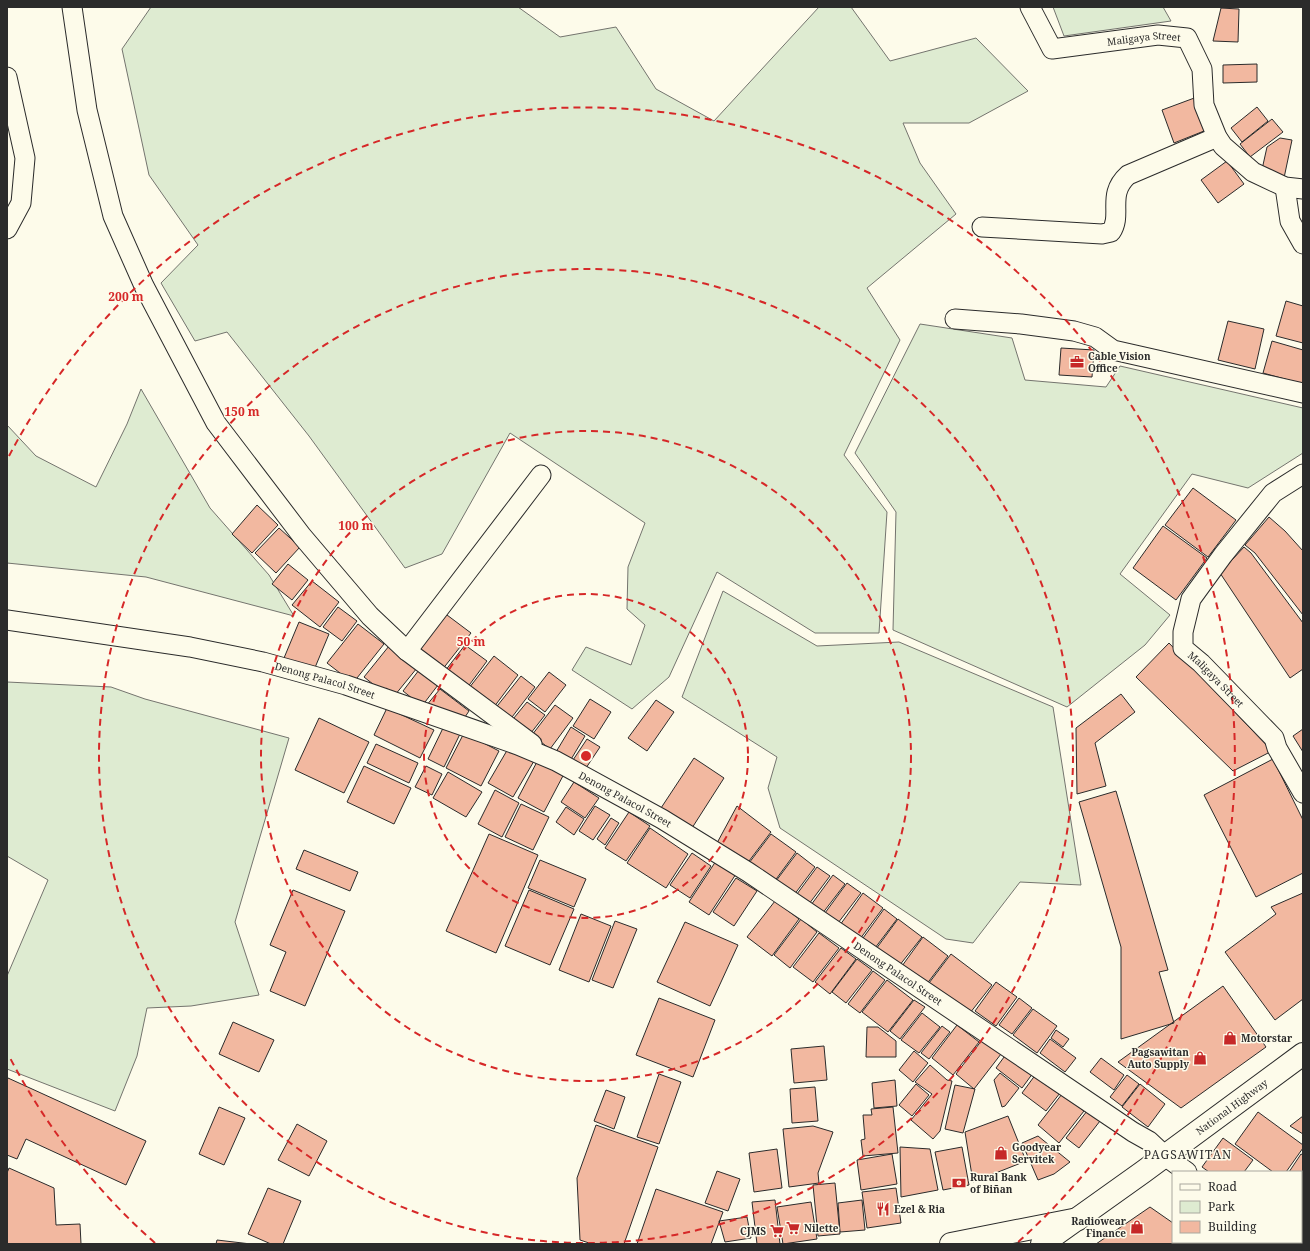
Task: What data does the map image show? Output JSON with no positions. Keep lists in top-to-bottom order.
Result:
{
  "streets": {
    "main road": ["National Highway"],
    "street": ["Maligaya Street", "Denong Palacol Street"]
  },
  "crossings": [
    ["Denong Palacol Street", "National Highway"]
  ],
  "districts": ["PAGSAWITAN"],
  "places": {
    "office": ["Cable Vision Office"],
    "shop": [
      "Motorstar",
      "Pagsawitan Auto Supply",
      "Goodyear Servitek",
      "Radiowear Finance"
    ],
    "bank": ["Rural Bank of Biñan"],
    "restaurant": ["Ezel & Ria"],
    "supermarket": ["Nilette", "CJMS"]
  },
  "legend": ["Road", "Park", "Building"],
  "rings": [
    "200 m",
    "150 m",
    "100 m",
    "50 m"
  ]
}
